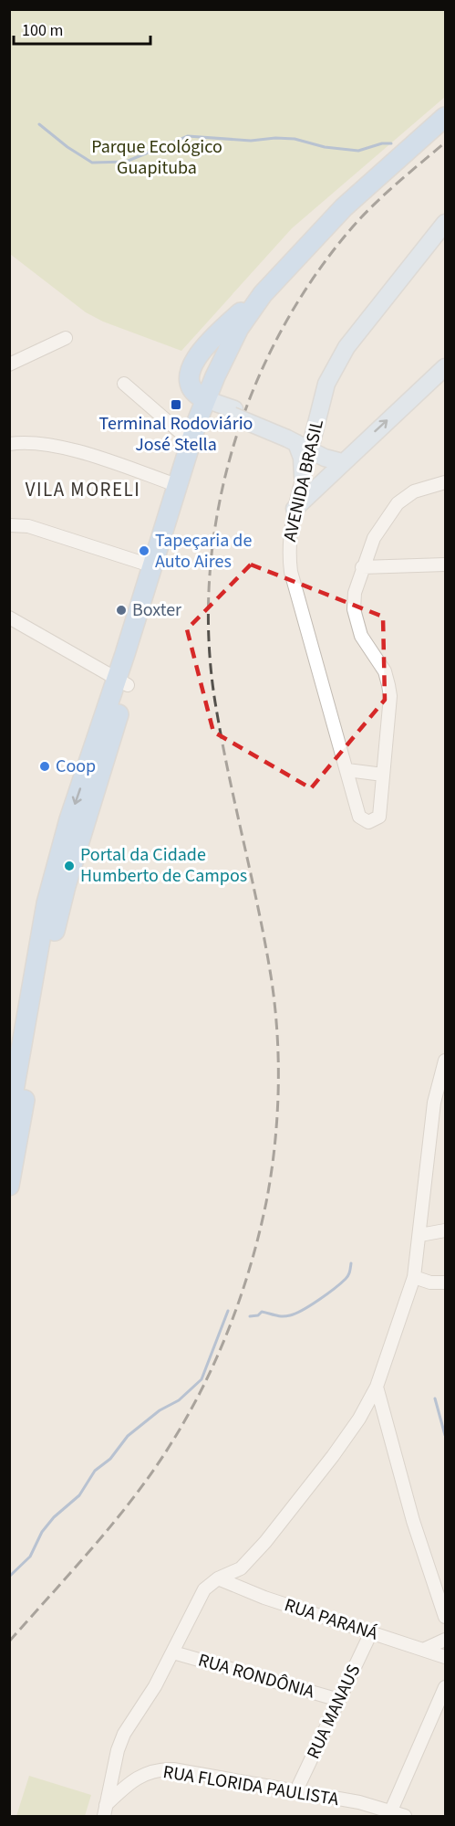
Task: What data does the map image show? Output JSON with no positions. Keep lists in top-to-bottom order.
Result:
{
  "streets": {
    "main road": ["AVENIDA BRASIL"],
    "street": [
      "RUA PARANÁ",
      "RUA RONDÔNIA",
      "RUA MANAUS",
      "RUA FLORIDA PAULISTA"
    ]
  },
  "crossings": [
    ["RUA PARANÁ", "RUA MANAUS"],
    ["RUA RONDÔNIA", "RUA MANAUS"],
    ["RUA MANAUS", "RUA FLORIDA PAULISTA"]
  ],
  "districts": ["VILA MORELI"],
  "parks": ["Parque Ecológico Guapituba"],
  "places": {
    "transit": ["Terminal Rodoviário José Stella"],
    "other": [
      "Tapeçaria de Auto Aires",
      "Boxter",
      "Coop",
      "Portal da Cidade Humberto de Campos"
    ]
  },
  "scale_bar": "100 m"
}
